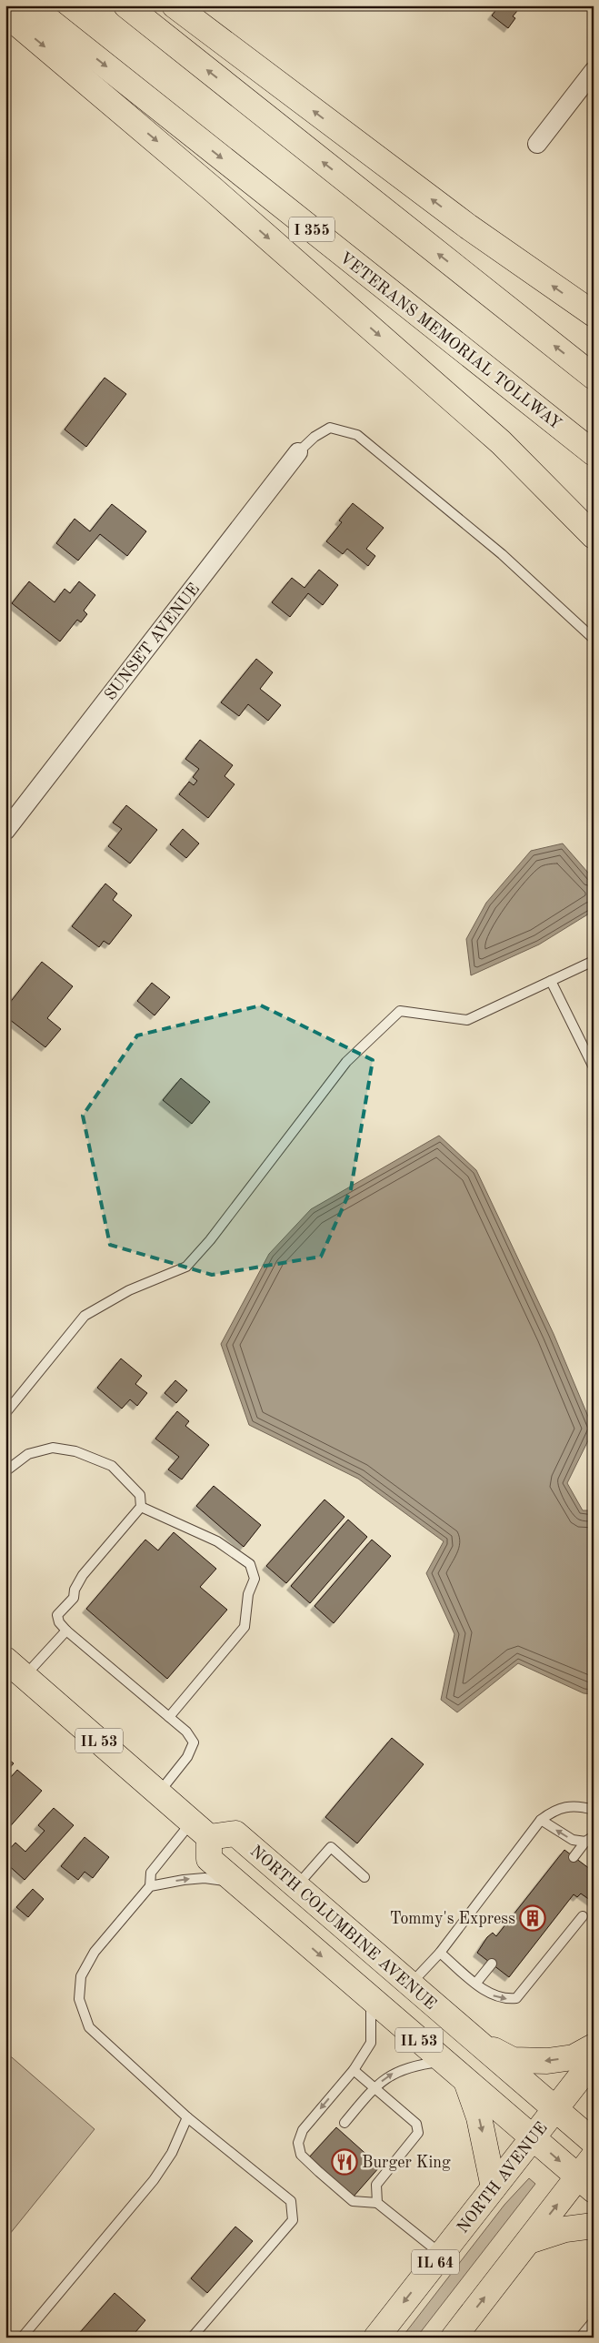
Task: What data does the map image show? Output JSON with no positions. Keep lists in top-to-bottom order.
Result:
{
  "streets": {
    "main road": [
      "I 355",
      "VETERANS MEMORIAL TOLLWAY",
      "IL 53",
      "NORTH COLUMBINE AVENUE",
      "NORTH AVENUE",
      "IL 64"
    ],
    "street": ["SUNSET AVENUE"]
  },
  "crossings": [
    ["IL 53", "NORTH COLUMBINE AVENUE"],
    ["IL 53", "NORTH AVENUE"],
    ["NORTH COLUMBINE AVENUE", "NORTH AVENUE"]
  ],
  "places": {
    "building": ["Tommy's Express"],
    "restaurant": ["Burger King"]
  }
}
